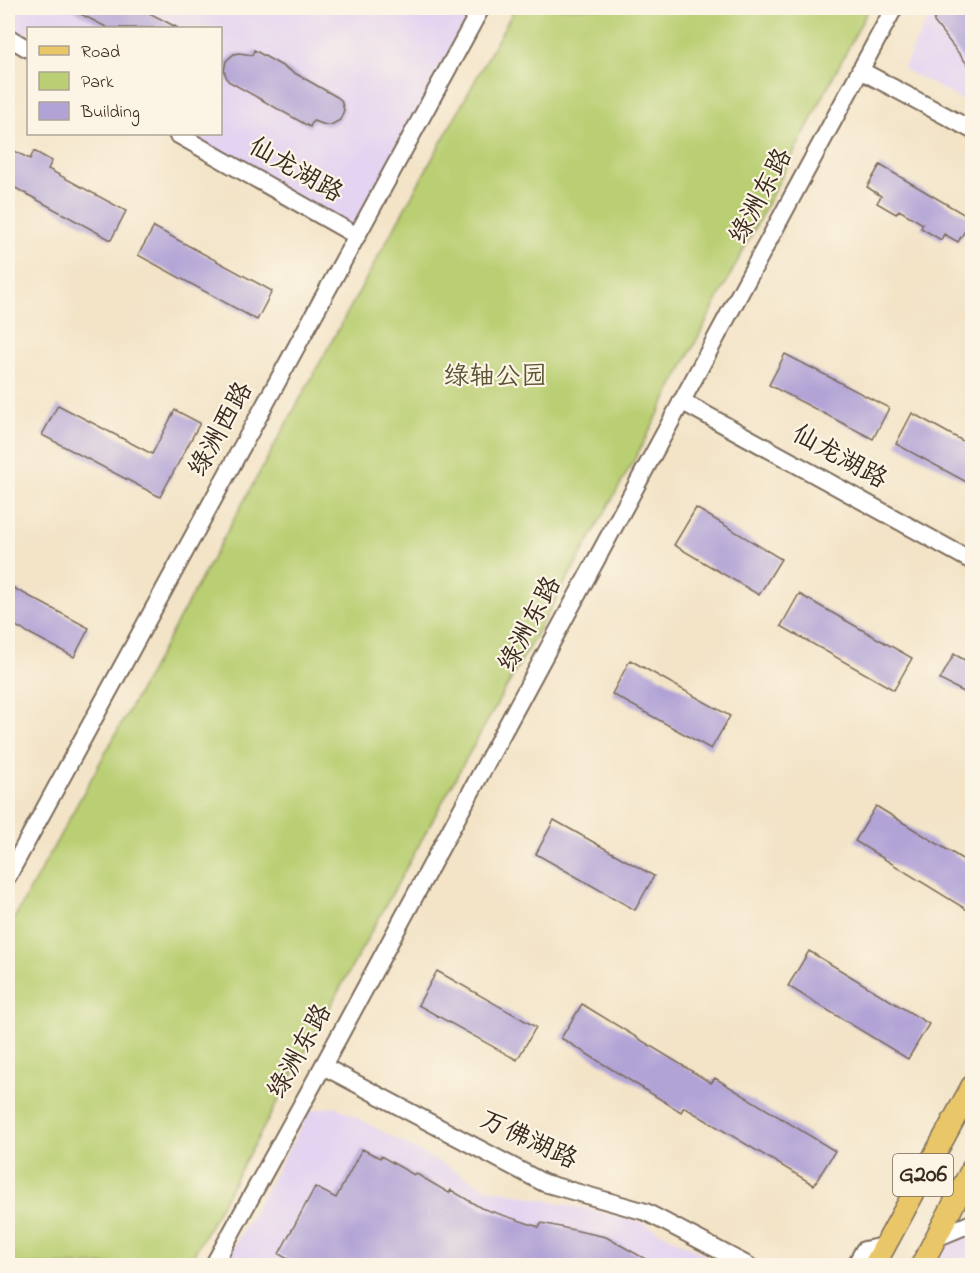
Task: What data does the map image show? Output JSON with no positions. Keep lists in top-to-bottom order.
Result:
{
  "streets": {
    "main road": ["G206"],
    "street": [
      "仙龙湖路",
      "绿洲东路",
      "绿洲西路",
      "万佛湖路"
    ]
  },
  "crossings": [
    ["仙龙湖路", "绿洲东路"],
    ["仙龙湖路", "绿洲西路"],
    ["绿洲东路", "万佛湖路"]
  ],
  "parks": ["绿轴公园"],
  "legend": ["Road", "Park", "Building"]
}
